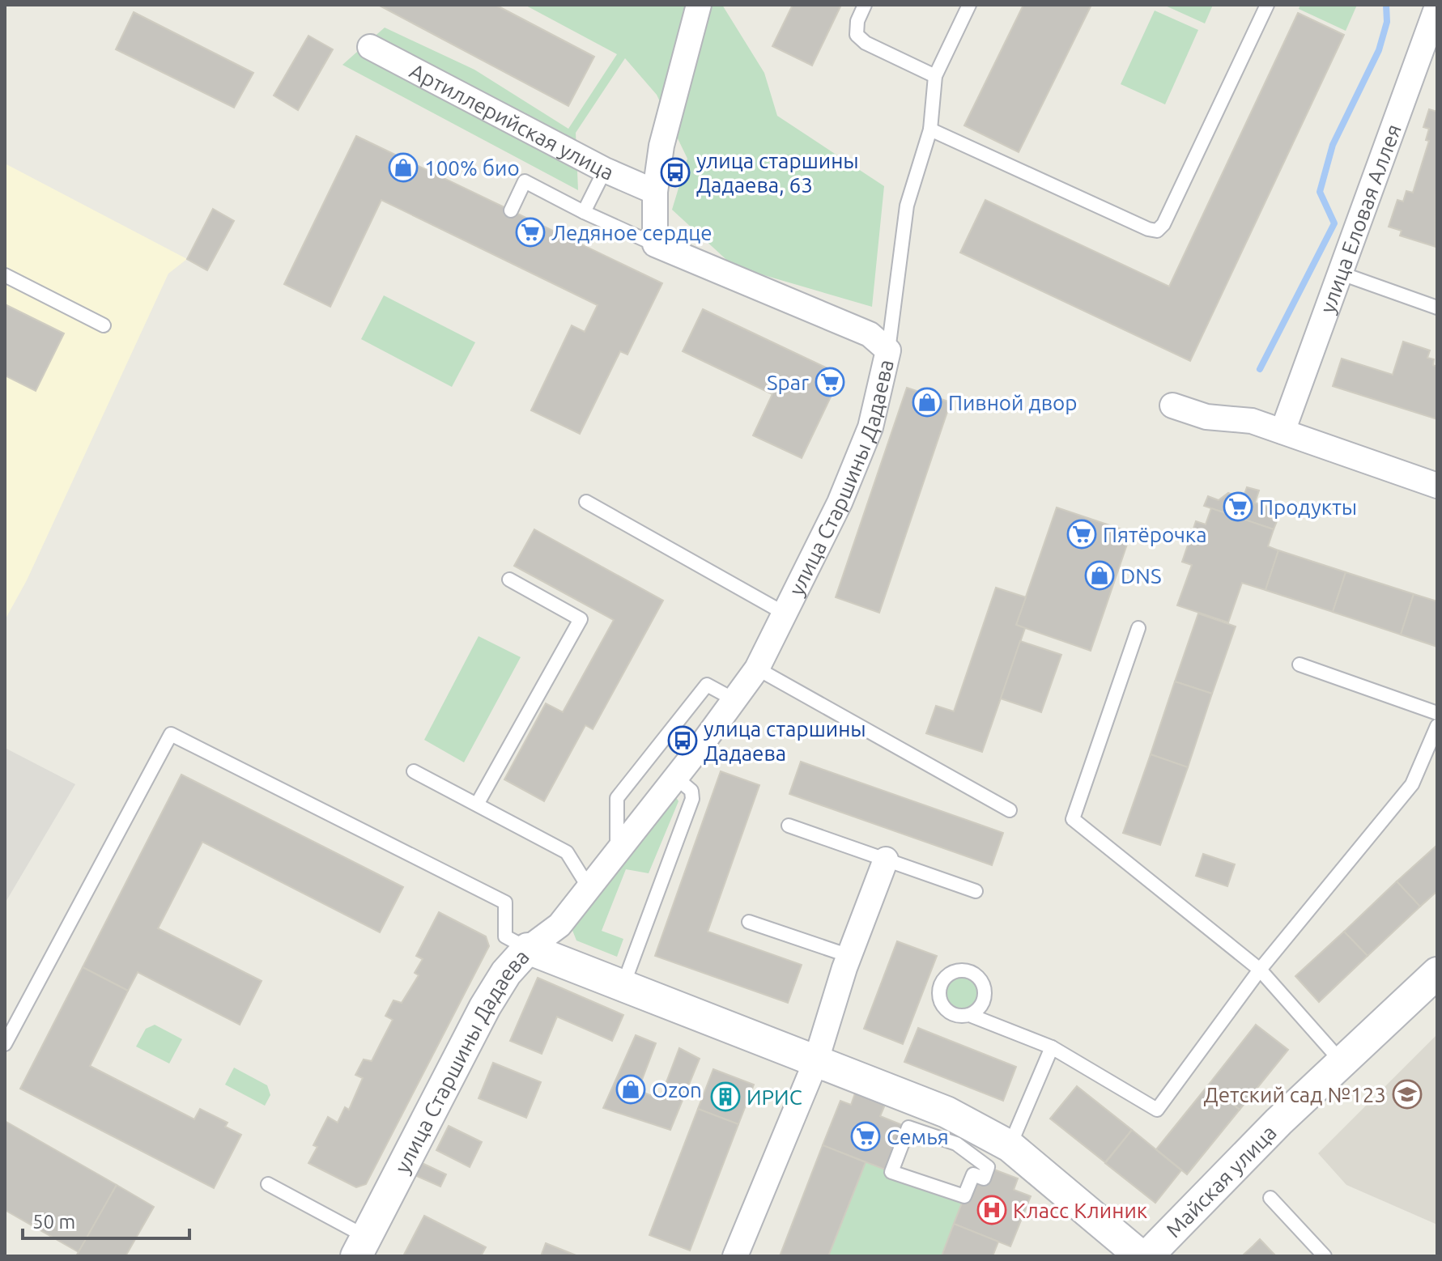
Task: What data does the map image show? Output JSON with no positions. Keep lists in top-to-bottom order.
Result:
{
  "streets": {
    "street": [
      "Артиллерийская улица",
      "улица Еловая Аллея",
      "улица Старшины Дадаева",
      "Майская улица"
    ]
  },
  "places": {
    "shop": [
      "100% био",
      "Пивной двор",
      "DNS",
      "Ozon"
    ],
    "bus stop": ["улица старшины Дадаева, 63", "улица старшины Дадаева"],
    "supermarket": [
      "Ледяное сердце",
      "Spar",
      "Продукты",
      "Пятёрочка",
      "Семья"
    ],
    "school or university": ["Детский сад №123"],
    "building": ["ИРИС"],
    "hospital": ["Класс Клиник"]
  },
  "scale_bar": "50 m"
}
